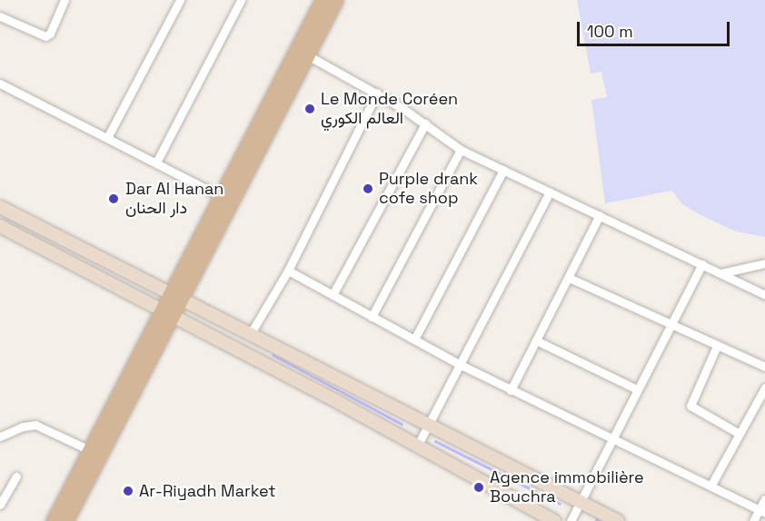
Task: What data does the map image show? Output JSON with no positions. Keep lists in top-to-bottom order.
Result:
{
  "places": [
    "Le Monde Coréen العالم الكوري",
    "Purple drank cofe shop",
    "Dar Al Hanan دار الحنان",
    "Agence immobilière Bouchra",
    "Ar-Riyadh Market"
  ],
  "scale_bar": "100 m"
}
